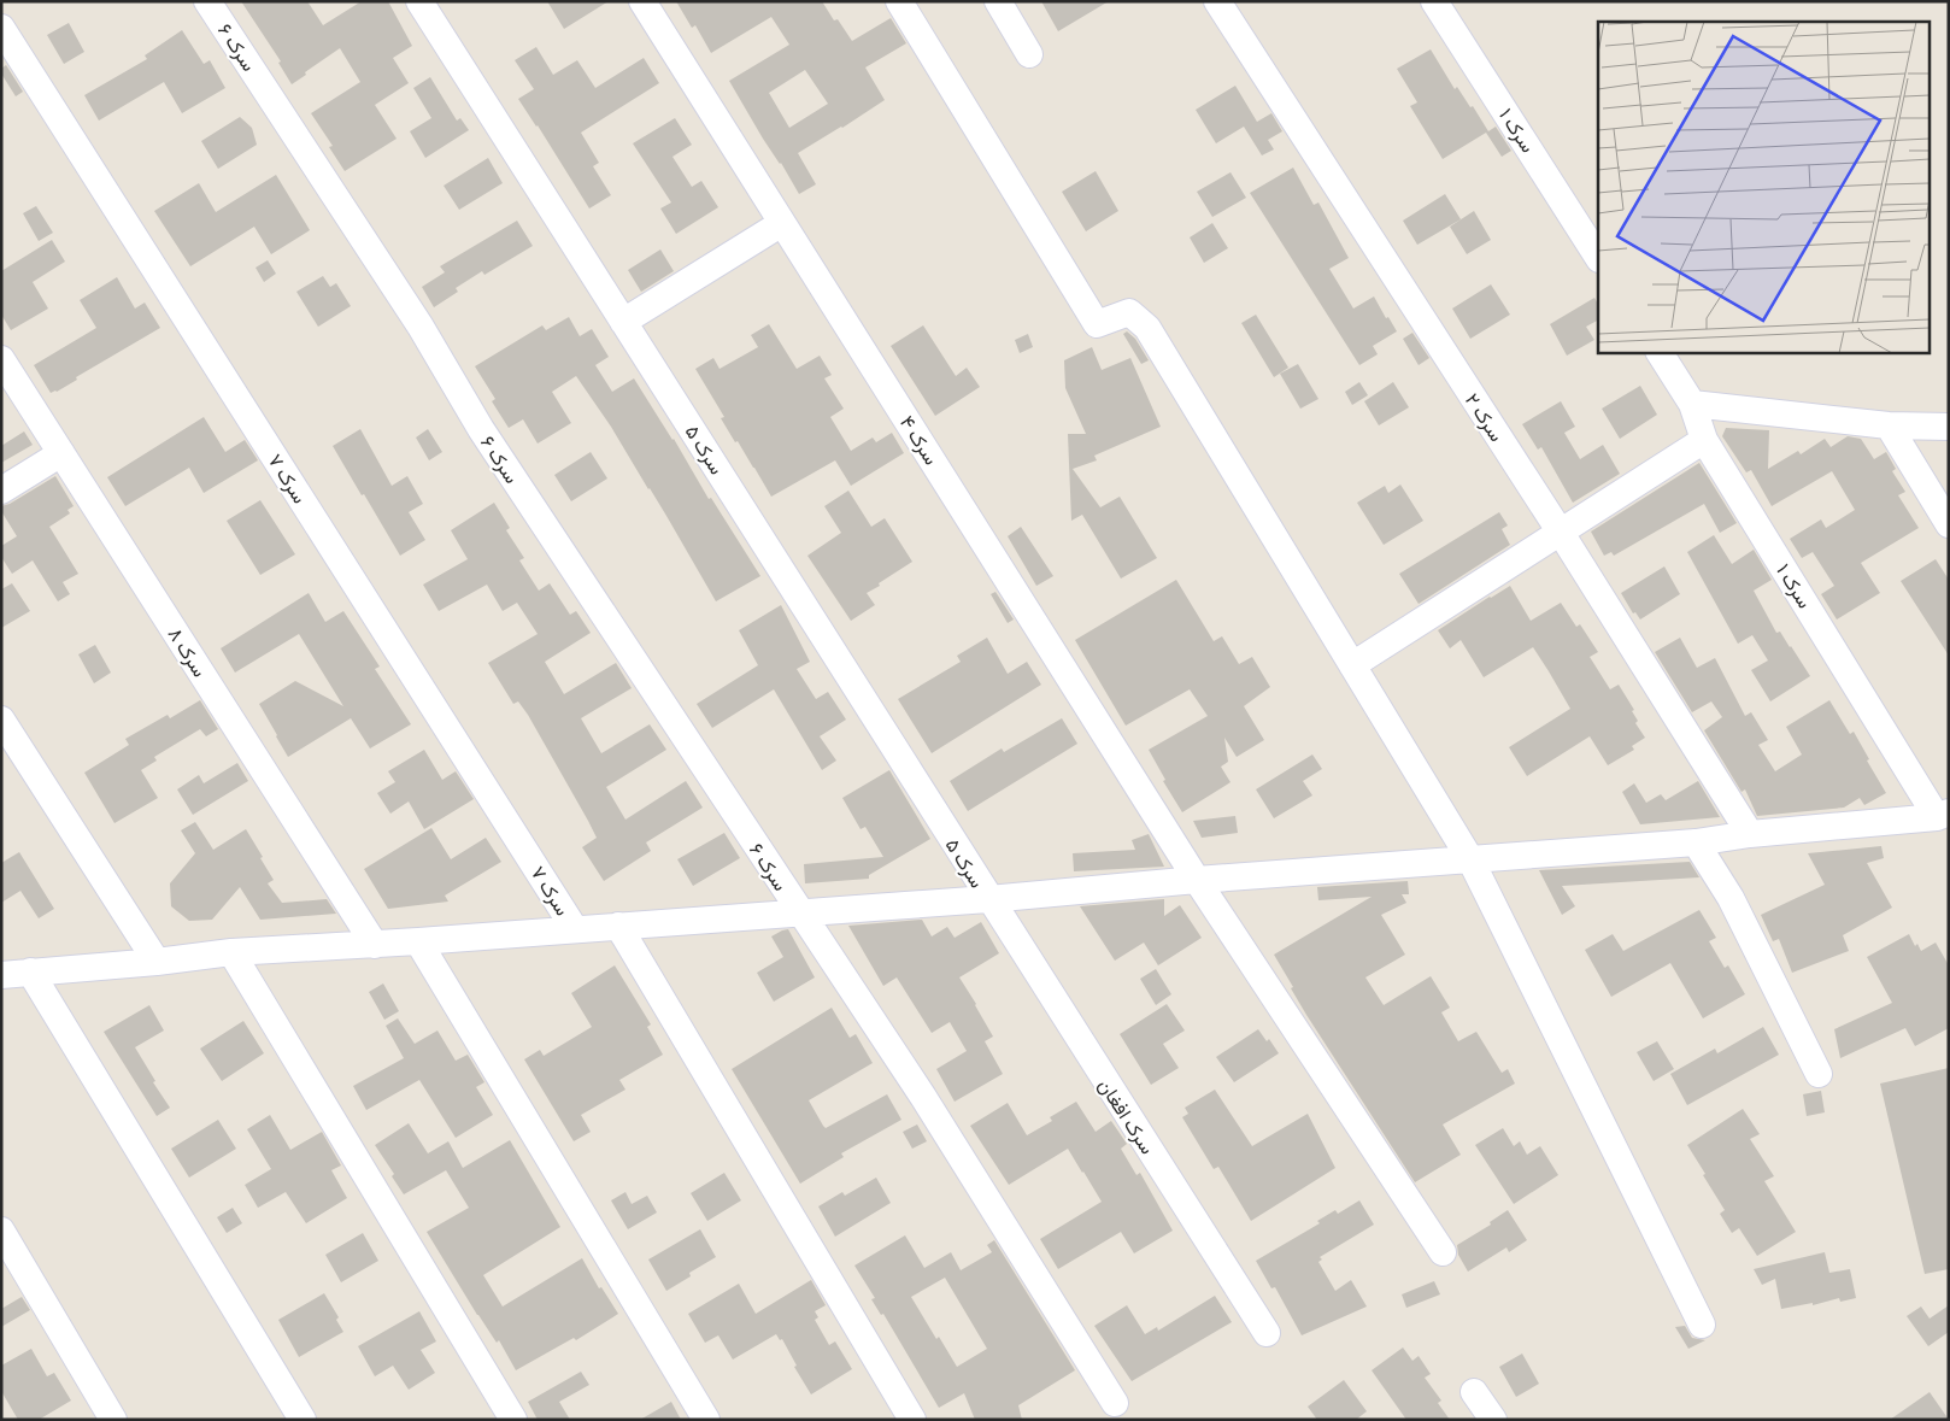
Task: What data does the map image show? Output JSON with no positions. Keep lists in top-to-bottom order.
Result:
{
  "streets": {
    "street": [
      "سرک ۶",
      "سرک ۱",
      "سرک ۲",
      "سرک ۴",
      "سرک ۵",
      "سرک ۷",
      "سرک ۸",
      "سرک افغان"
    ]
  },
  "crossings": [
    ["سرک ۵", "سرک افغان"]
  ]
}
